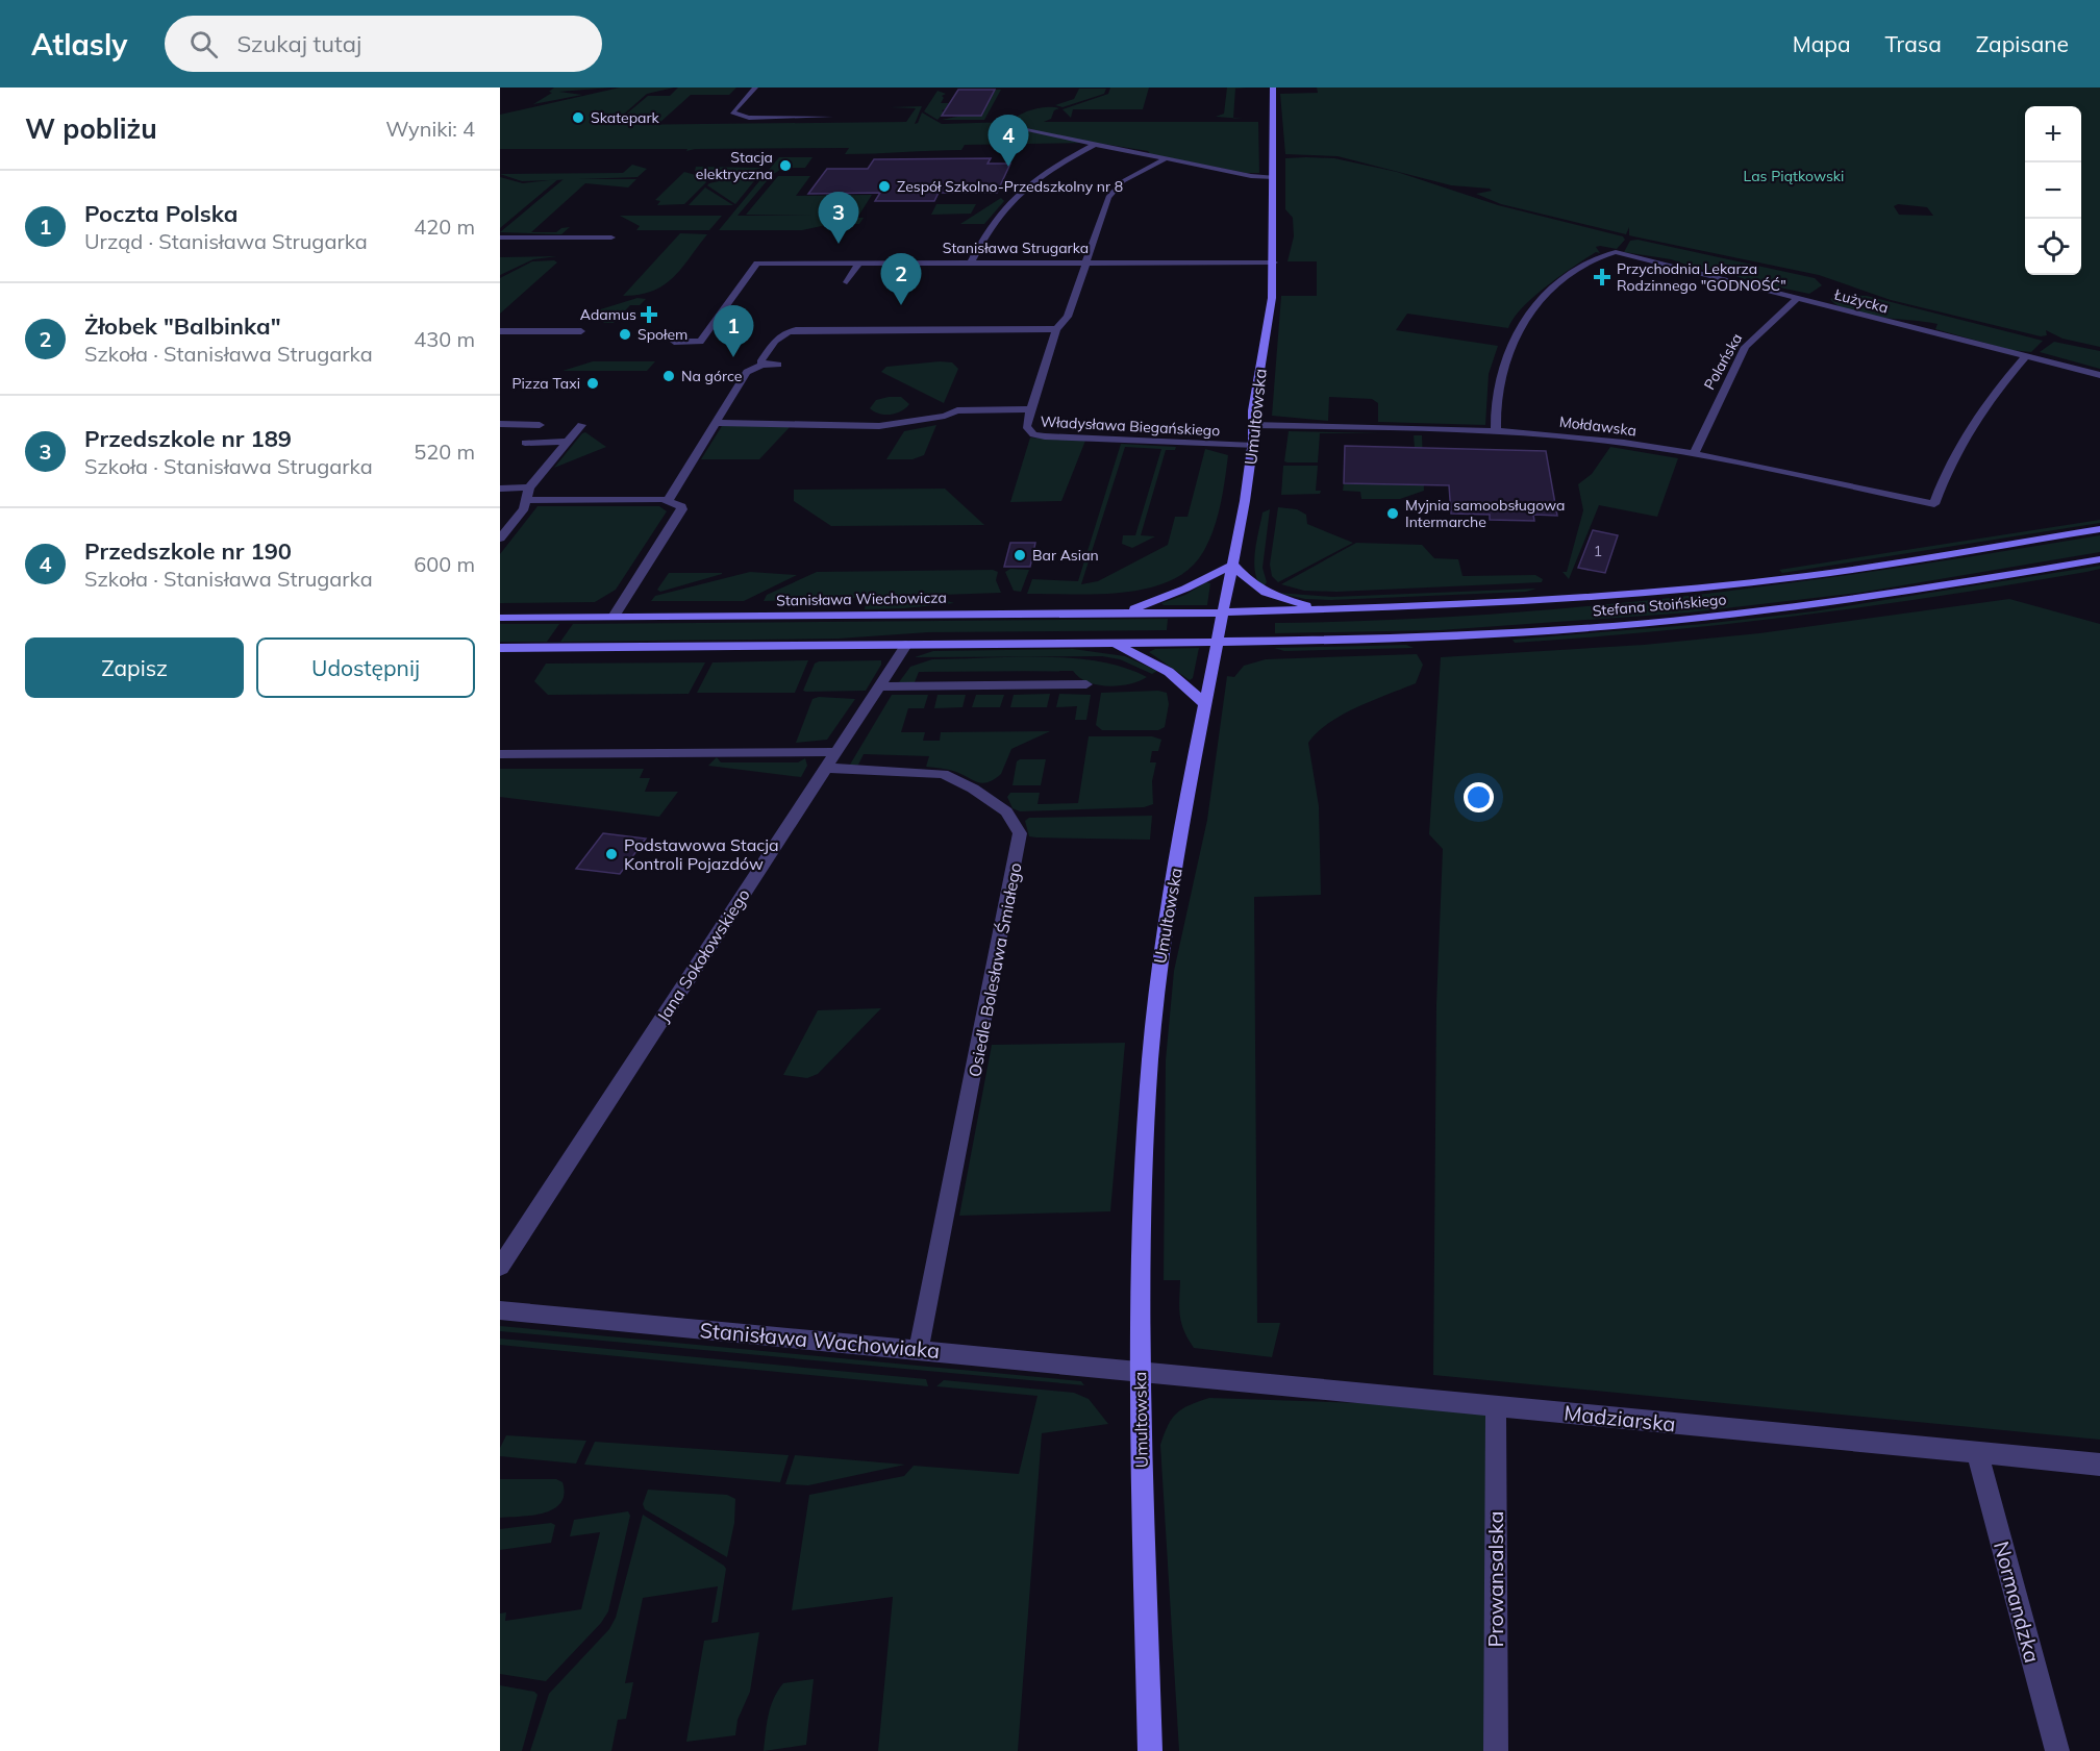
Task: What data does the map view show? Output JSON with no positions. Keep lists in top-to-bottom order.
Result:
{
  "streets": {
    "street": [
      "Stanisława Strugarka",
      "Łużycka",
      "Polańska",
      "Umultowska",
      "Władysława Biegańskiego",
      "Mołdawska",
      "Stanisława Wiechowicza",
      "Stefana Stoińskiego",
      "Jana Sokołowskiego",
      "Osiedle Bolesława Śmiałego",
      "Stanisława Wachowiaka",
      "Madziarska",
      "Prowansalska",
      "Normandzka"
    ]
  },
  "crossings": [
    ["Stanisława Strugarka", "Umultowska"],
    ["Stanisława Strugarka", "Władysława Biegańskiego"],
    ["Łużycka", "Polańska"],
    ["Łużycka", "Mołdawska"],
    ["Polańska", "Mołdawska"],
    ["Umultowska", "Władysława Biegańskiego"],
    ["Umultowska", "Mołdawska"],
    ["Umultowska", "Stanisława Wiechowicza"],
    ["Umultowska", "Stefana Stoińskiego"],
    ["Umultowska", "Stanisława Wachowiaka"],
    ["Umultowska", "Madziarska"],
    ["Stanisława Wiechowicza", "Stefana Stoińskiego"],
    ["Jana Sokołowskiego", "Osiedle Bolesława Śmiałego"],
    ["Osiedle Bolesława Śmiałego", "Stanisława Wachowiaka"],
    ["Stanisława Wachowiaka", "Madziarska"],
    ["Madziarska", "Prowansalska"],
    ["Madziarska", "Normandzka"]
  ],
  "parks": ["Las Piątkowski"],
  "places": {
    "other": [
      "Skatepark",
      "Stacja elektryczna",
      "Zespół Szkolno-Przedszkolny nr 8",
      "Społem",
      "Na górce",
      "Pizza Taxi",
      "Myjnia samoobsługowa Intermarche",
      "Bar Asian",
      "Podstawowa Stacja Kontroli Pojazdów"
    ],
    "health": ["Przychodnia Lekarza Rodzinnego \"GODNOŚĆ\"", "Adamus"]
  },
  "house_numbers": ["1"],
  "page": {
    "header": "Atlasly",
    "search": "Szukaj tutaj",
    "nav": ["Mapa", "Trasa", "Zapisane"],
    "heading": ["W pobliżu", "Wyniki: 4"],
    "map_buttons": ["+", "−"],
    "pins": [
      "4",
      "3",
      "2",
      "1"
    ],
    "list": [
      {
        "mark": "1",
        "name": "Poczta Polska",
        "note": "Urząd · Stanisława Strugarka",
        "value": "420 m"
      },
      {
        "mark": "2",
        "name": "Żłobek \"Balbinka\"",
        "note": "Szkoła · Stanisława Strugarka",
        "value": "430 m"
      },
      {
        "mark": "3",
        "name": "Przedszkole nr 189",
        "note": "Szkoła · Stanisława Strugarka",
        "value": "520 m"
      },
      {
        "mark": "4",
        "name": "Przedszkole nr 190",
        "note": "Szkoła · Stanisława Strugarka",
        "value": "600 m"
      }
    ],
    "buttons": ["Zapisz", "Udostępnij"]
  }
}
